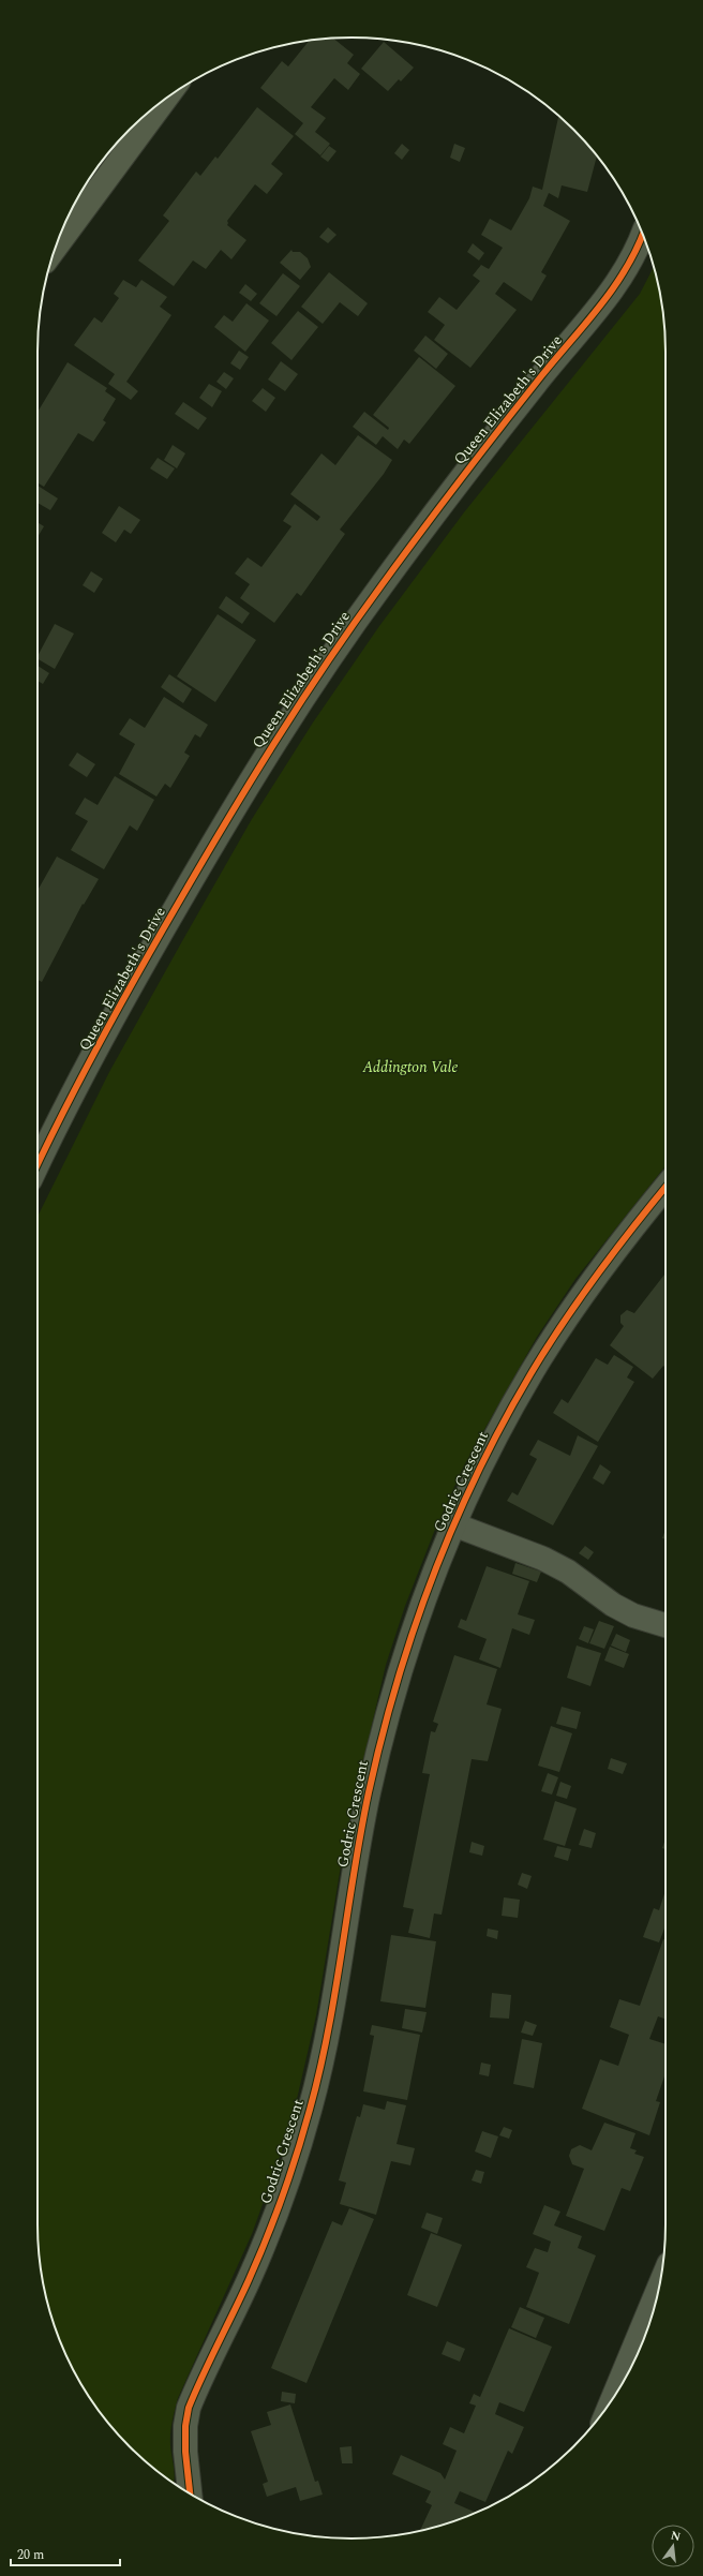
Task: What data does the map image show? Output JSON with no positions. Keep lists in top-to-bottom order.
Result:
{
  "streets": {
    "street": ["Queen Elizabeth's Drive", "Godric Crescent"]
  },
  "parks": ["Addington Vale"],
  "scale_bar": "20 m",
  "north": "top"
}
